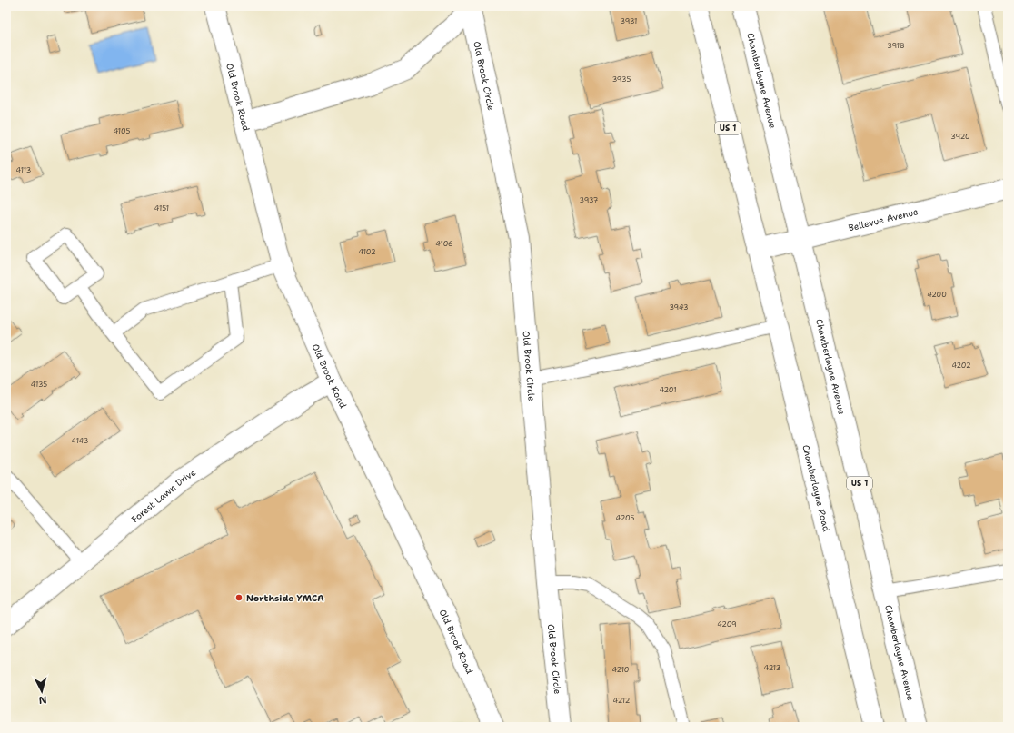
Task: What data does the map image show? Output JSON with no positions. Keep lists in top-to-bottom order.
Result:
{
  "streets": {
    "street": [
      "Old Brook Circle",
      "Chamberlayne Avenue",
      "Old Brook Road",
      "US 1",
      "Bellevue Avenue",
      "Chamberlayne Road",
      "Forest Lawn Drive"
    ]
  },
  "crossings": [
    ["Old Brook Circle", "Old Brook Road"],
    ["Chamberlayne Avenue", "Bellevue Avenue"],
    ["Old Brook Road", "Forest Lawn Drive"],
    ["US 1", "Bellevue Avenue"],
    ["US 1", "Chamberlayne Road"],
    ["Bellevue Avenue", "Chamberlayne Road"]
  ],
  "places": ["Northside YMCA"],
  "house_numbers": [
    "3931",
    "3918",
    "3935",
    "4105",
    "3920",
    "4113",
    "3937",
    "4151",
    "4106",
    "4102",
    "4200",
    "3943",
    "4202",
    "4135",
    "4201",
    "4143",
    "4205",
    "4209",
    "4213",
    "4210",
    "4212"
  ],
  "north": "bottom"
}
